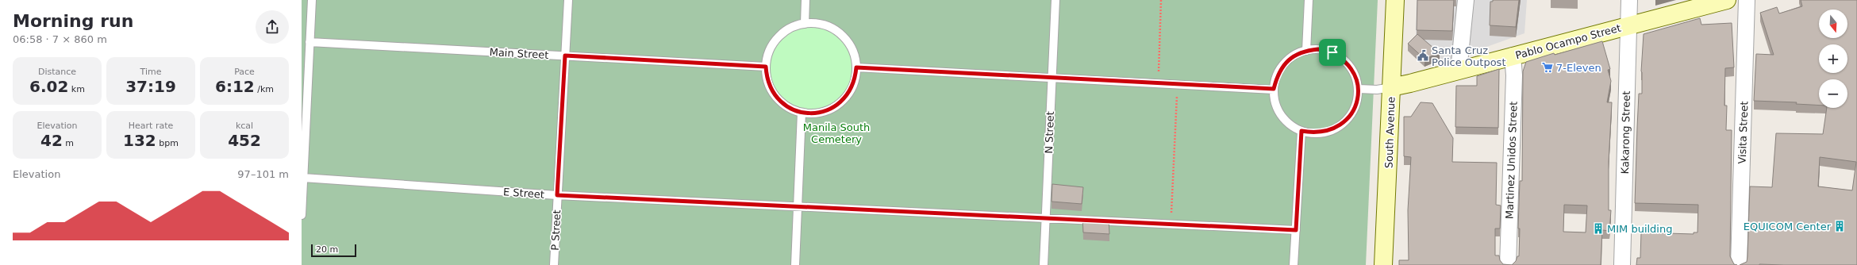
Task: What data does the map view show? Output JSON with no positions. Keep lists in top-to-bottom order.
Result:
{
  "streets": {
    "main road": ["Pablo Ocampo Street", "South Avenue"],
    "street": ["Kakarong Street", "Visita Street", "Martinez Unidos Street"],
    "lane": [
      "Main Street",
      "N Street",
      "E Street",
      "P Street"
    ]
  },
  "crossings": [
    ["Pablo Ocampo Street", "South Avenue"],
    ["Pablo Ocampo Street", "Kakarong Street"],
    ["Pablo Ocampo Street", "Martinez Unidos Street"],
    ["Main Street", "P Street"],
    ["N Street", "E Street"],
    ["E Street", "P Street"]
  ],
  "parks": ["Manila South Cemetery"],
  "places": {
    "public building": ["Santa Cruz Police Outpost"],
    "supermarket": ["7-Eleven"],
    "building": ["EQUICOM Center", "MIM building"]
  },
  "scale_bar": "20 m",
  "north": "bottom",
  "page": {
    "heading": ["Morning run", "06:58 · 7 × 860 m"],
    "map_buttons": ["+", "−"],
    "stats": [
      ["Distance", "6.02 km"],
      ["Time", "37:19"],
      ["Pace", "6:12 /km"],
      ["Elevation", "42 m"],
      ["Heart rate", "132 bpm"],
      ["kcal", "452"]
    ],
    "chart": ["Elevation", "97–101 m"],
    "scale": "20 m"
  }
}
